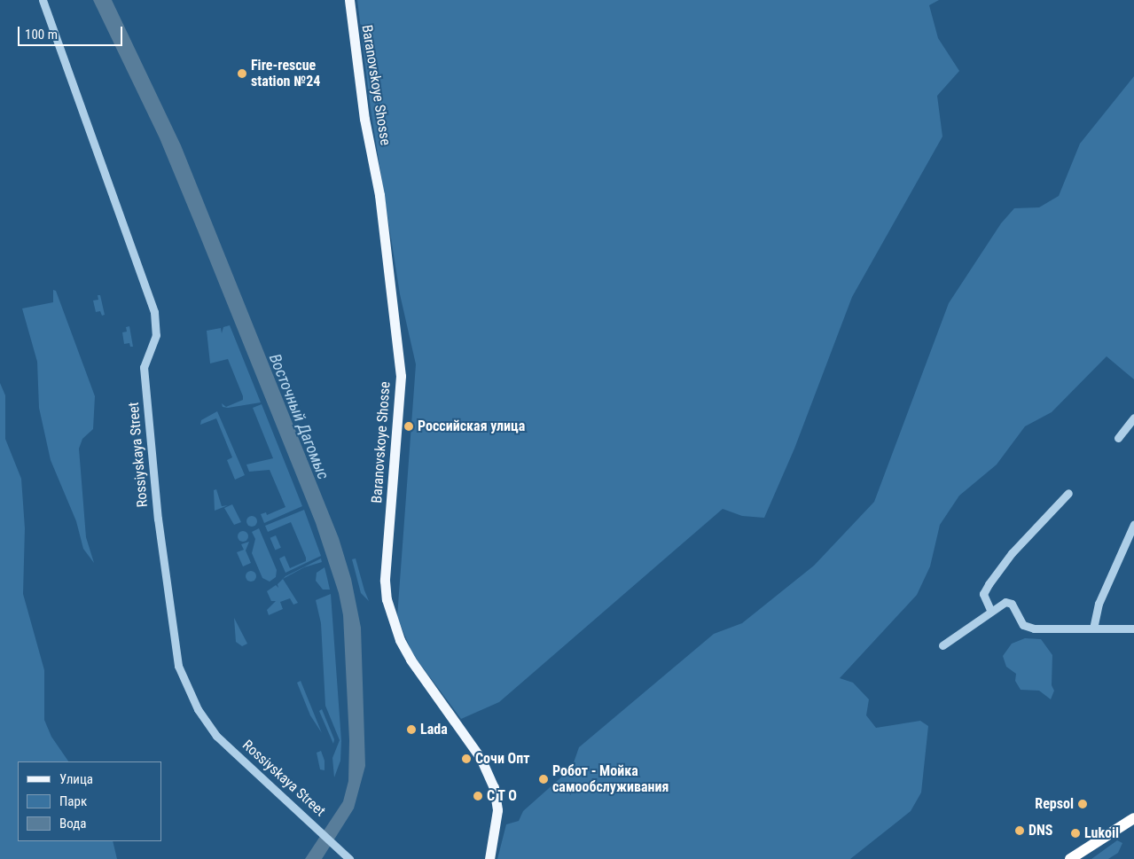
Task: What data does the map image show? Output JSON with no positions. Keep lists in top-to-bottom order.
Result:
{
  "streets": {
    "main road": ["Baranovskoye Shosse"],
    "street": ["Rossiyskaya Street"]
  },
  "water": ["Восточный Дагомыс"],
  "places": [
    "Fire-rescue station №24",
    "Российская улица",
    "Lada",
    "Сочи Опт",
    "Робот - Мойка самообслуживания",
    "С Т О",
    "Repsol",
    "DNS",
    "Lukoil"
  ],
  "legend": ["Улица", "Парк", "Вода"],
  "scale_bar": "100 m"
}
